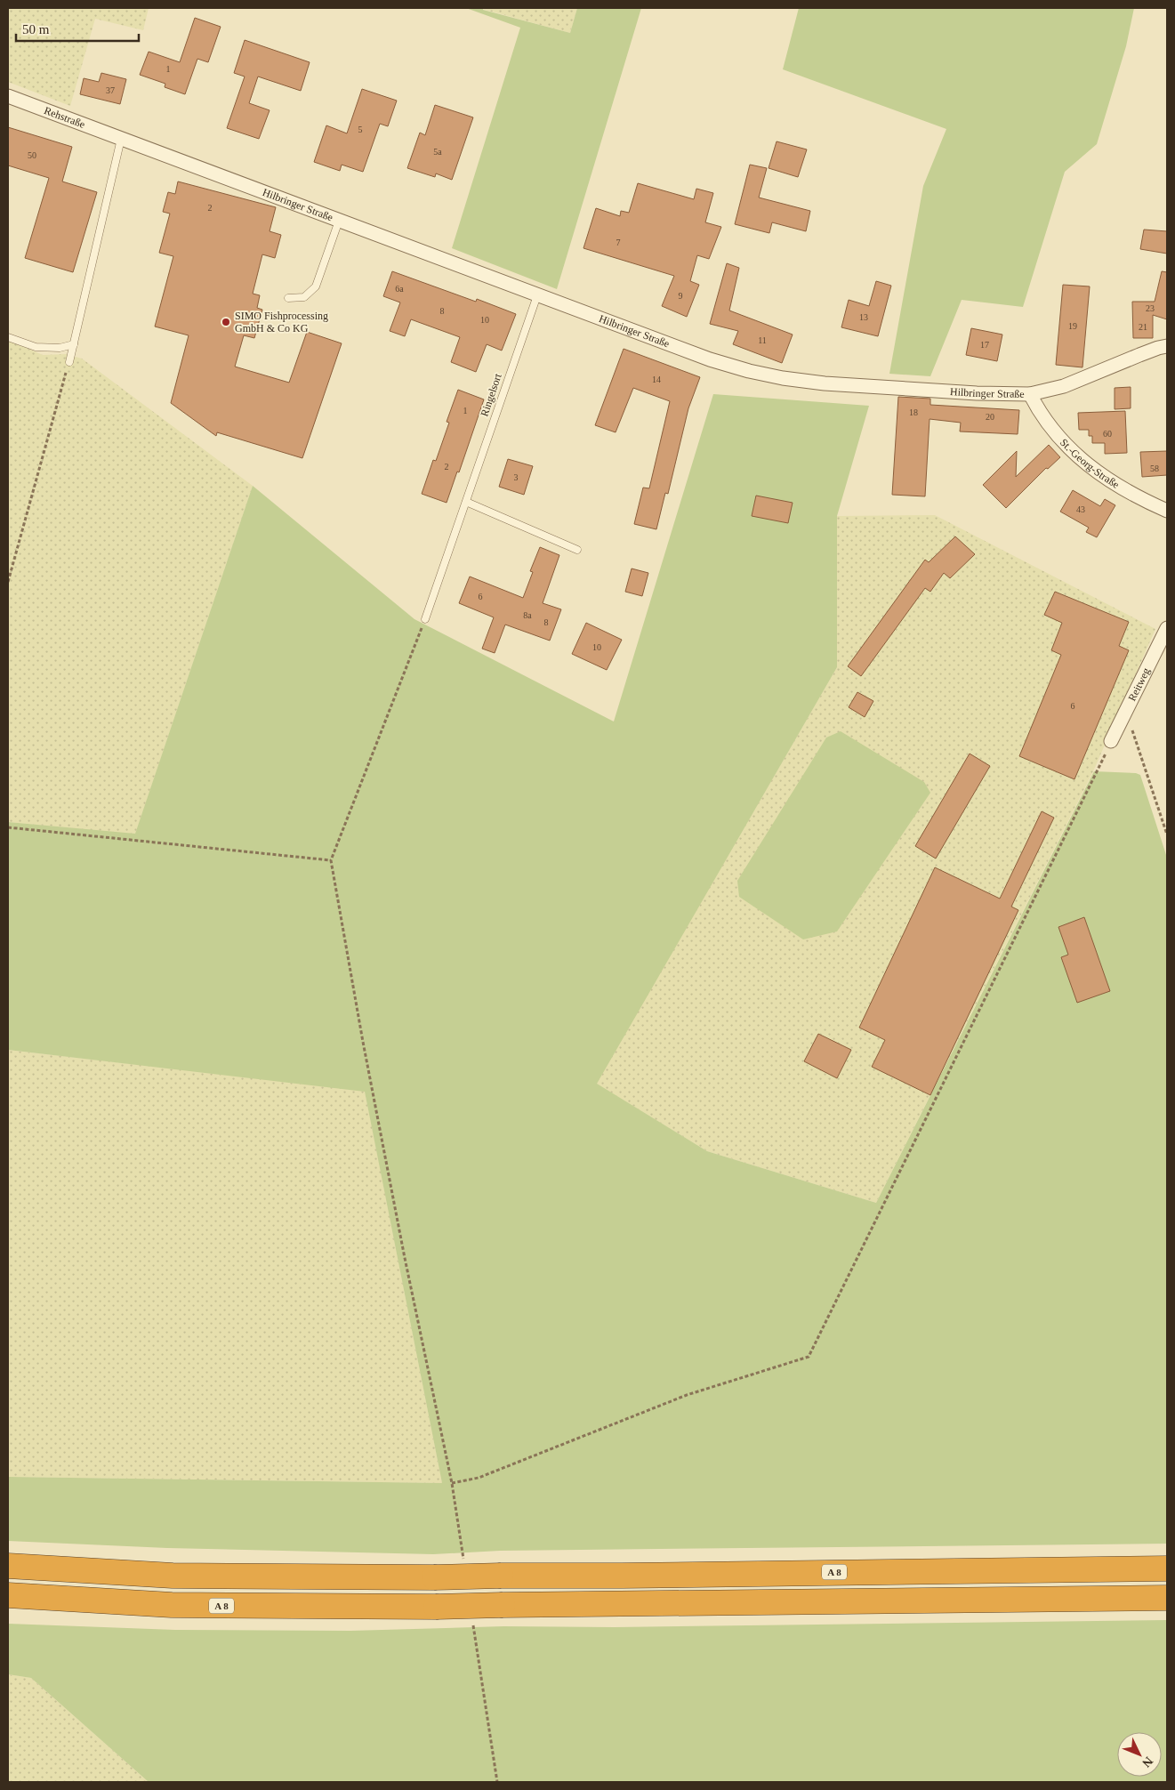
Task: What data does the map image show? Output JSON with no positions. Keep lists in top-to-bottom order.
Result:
{
  "streets": {
    "highway": ["A 8"],
    "street": [
      "Rehstraße",
      "Hilbringer Straße",
      "St.-Georg-Straße",
      "Reitweg"
    ],
    "lane": ["Ringelsort"]
  },
  "crossings": [
    ["Rehstraße", "Hilbringer Straße"],
    ["Hilbringer Straße", "Ringelsort"],
    ["Hilbringer Straße", "St.-Georg-Straße"]
  ],
  "places": ["SIMO Fishprocessing GmbH & Co KG"],
  "house_numbers": [
    "1",
    "37",
    "5",
    "5a",
    "50",
    "2",
    "7",
    "6a",
    "9",
    "23",
    "8",
    "13",
    "10",
    "19",
    "21",
    "11",
    "17",
    "14",
    "1",
    "18",
    "20",
    "60",
    "2",
    "58",
    "3",
    "43",
    "6",
    "8a",
    "8",
    "10",
    "6"
  ],
  "scale_bar": "50 m",
  "north": "bottom right"
}
